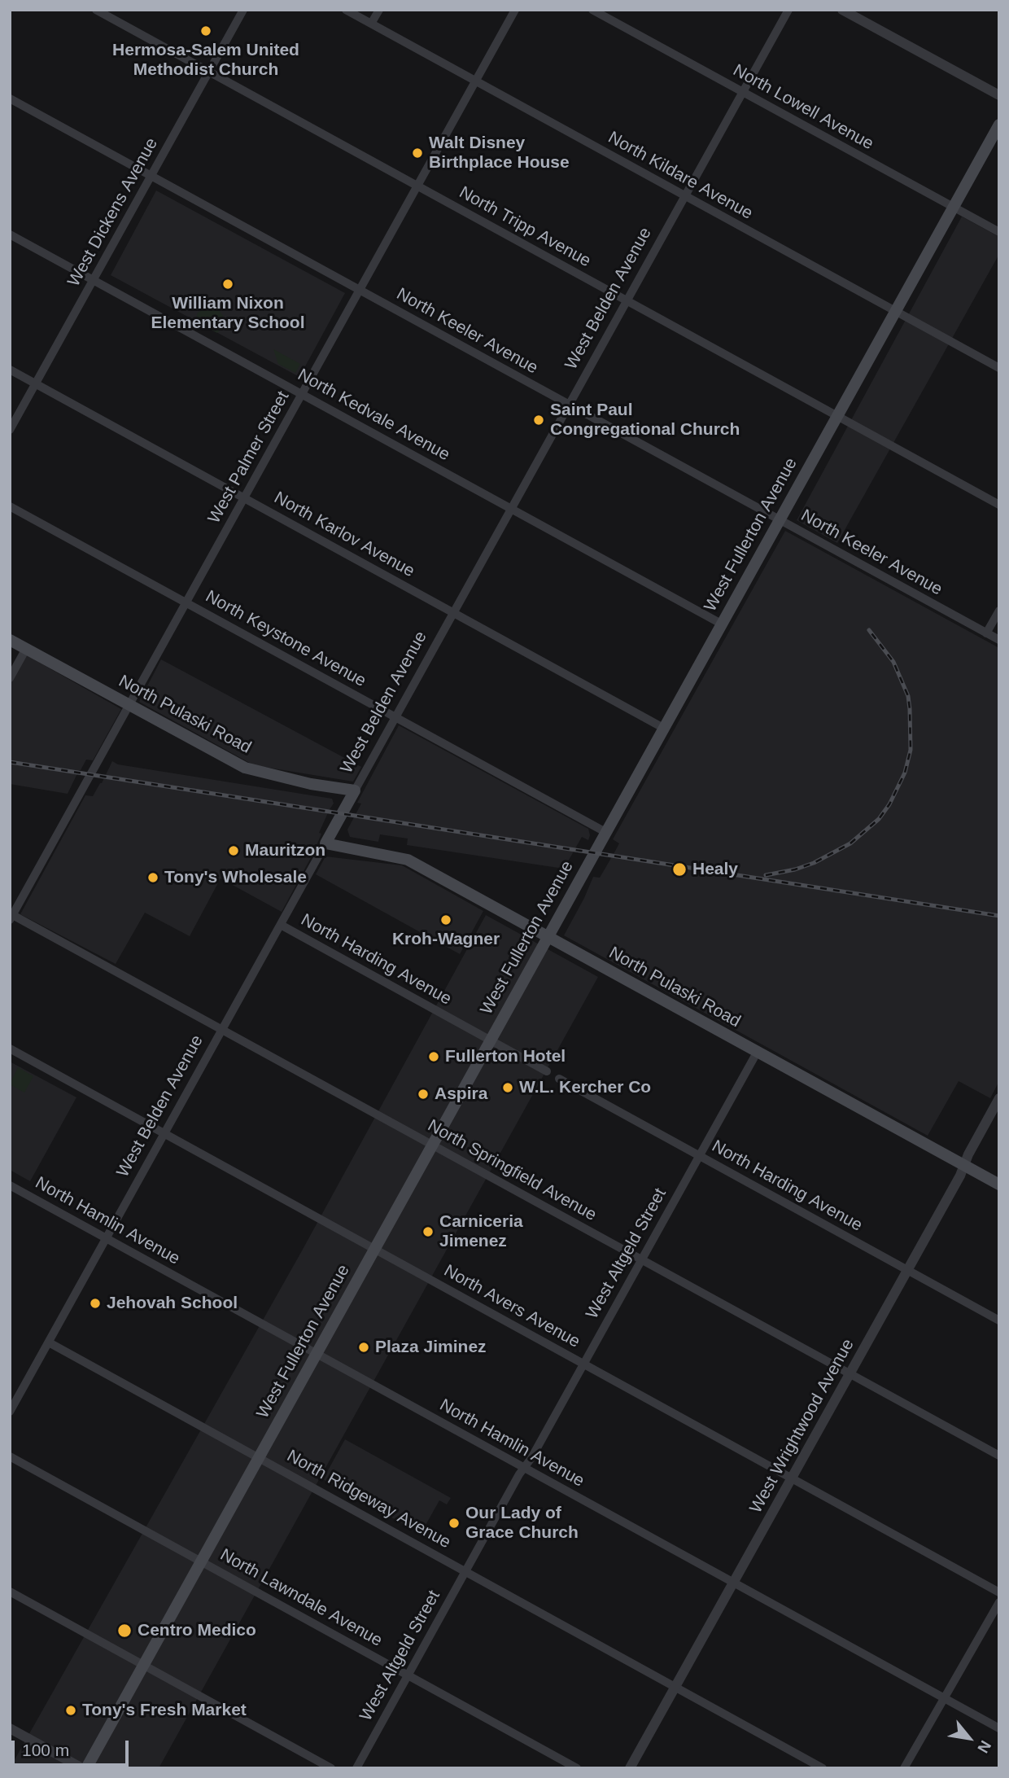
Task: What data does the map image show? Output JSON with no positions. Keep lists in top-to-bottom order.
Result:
{
  "streets": {
    "main road": ["West Belden Avenue", "West Fullerton Avenue", "North Pulaski Road"],
    "street": [
      "North Lowell Avenue",
      "North Kildare Avenue",
      "West Dickens Avenue",
      "North Tripp Avenue",
      "North Keeler Avenue",
      "North Kedvale Avenue",
      "West Palmer Street",
      "North Karlov Avenue",
      "North Keystone Avenue",
      "North Harding Avenue",
      "North Springfield Avenue",
      "North Hamlin Avenue",
      "West Altgeld Street",
      "North Avers Avenue",
      "West Wrightwood Avenue",
      "North Ridgeway Avenue",
      "North Lawndale Avenue"
    ]
  },
  "crossings": [
    ["North Lowell Avenue", "West Belden Avenue"],
    ["North Lowell Avenue", "West Fullerton Avenue"],
    ["North Kildare Avenue", "West Belden Avenue"],
    ["North Kildare Avenue", "West Palmer Street"],
    ["North Kildare Avenue", "West Fullerton Avenue"],
    ["West Dickens Avenue", "North Tripp Avenue"],
    ["West Dickens Avenue", "North Keeler Avenue"],
    ["West Dickens Avenue", "North Kedvale Avenue"],
    ["West Dickens Avenue", "North Karlov Avenue"],
    ["North Tripp Avenue", "West Belden Avenue"],
    ["North Tripp Avenue", "West Palmer Street"],
    ["North Tripp Avenue", "West Fullerton Avenue"],
    ["West Belden Avenue", "North Keeler Avenue"],
    ["West Belden Avenue", "North Kedvale Avenue"],
    ["West Belden Avenue", "North Karlov Avenue"],
    ["West Belden Avenue", "North Keystone Avenue"],
    ["West Belden Avenue", "North Pulaski Road"],
    ["West Belden Avenue", "North Harding Avenue"],
    ["West Belden Avenue", "North Springfield Avenue"],
    ["West Belden Avenue", "North Hamlin Avenue"],
    ["West Belden Avenue", "North Avers Avenue"],
    ["West Belden Avenue", "North Ridgeway Avenue"],
    ["North Keeler Avenue", "West Palmer Street"],
    ["North Keeler Avenue", "West Fullerton Avenue"],
    ["North Kedvale Avenue", "West Palmer Street"],
    ["North Kedvale Avenue", "West Fullerton Avenue"],
    ["West Palmer Street", "North Karlov Avenue"],
    ["West Palmer Street", "North Keystone Avenue"],
    ["West Palmer Street", "North Pulaski Road"],
    ["West Palmer Street", "North Springfield Avenue"],
    ["North Karlov Avenue", "West Fullerton Avenue"],
    ["West Fullerton Avenue", "North Keystone Avenue"],
    ["West Fullerton Avenue", "North Pulaski Road"],
    ["West Fullerton Avenue", "North Harding Avenue"],
    ["West Fullerton Avenue", "North Springfield Avenue"],
    ["West Fullerton Avenue", "North Hamlin Avenue"],
    ["West Fullerton Avenue", "North Avers Avenue"],
    ["West Fullerton Avenue", "North Ridgeway Avenue"],
    ["West Fullerton Avenue", "North Lawndale Avenue"],
    ["North Pulaski Road", "West Altgeld Street"],
    ["North Pulaski Road", "West Wrightwood Avenue"],
    ["North Harding Avenue", "West Altgeld Street"],
    ["North Harding Avenue", "West Wrightwood Avenue"],
    ["North Springfield Avenue", "West Altgeld Street"],
    ["North Springfield Avenue", "West Wrightwood Avenue"],
    ["North Hamlin Avenue", "West Altgeld Street"],
    ["North Hamlin Avenue", "West Wrightwood Avenue"],
    ["West Altgeld Street", "North Avers Avenue"],
    ["West Altgeld Street", "North Ridgeway Avenue"],
    ["West Altgeld Street", "North Lawndale Avenue"],
    ["North Avers Avenue", "West Wrightwood Avenue"],
    ["West Wrightwood Avenue", "North Ridgeway Avenue"]
  ],
  "places": [
    "Hermosa-Salem United Methodist Church",
    "Walt Disney Birthplace House",
    "William Nixon Elementary School",
    "Saint Paul Congregational Church",
    "Mauritzon",
    "Healy",
    "Tony's Wholesale",
    "Kroh-Wagner",
    "Fullerton Hotel",
    "W.L. Kercher Co",
    "Aspira",
    "Carniceria Jimenez",
    "Jehovah School",
    "Plaza Jiminez",
    "Our Lady of Grace Church",
    "Centro Medico",
    "Tony's Fresh Market"
  ],
  "scale_bar": "100 m",
  "north": "bottom right"
}
